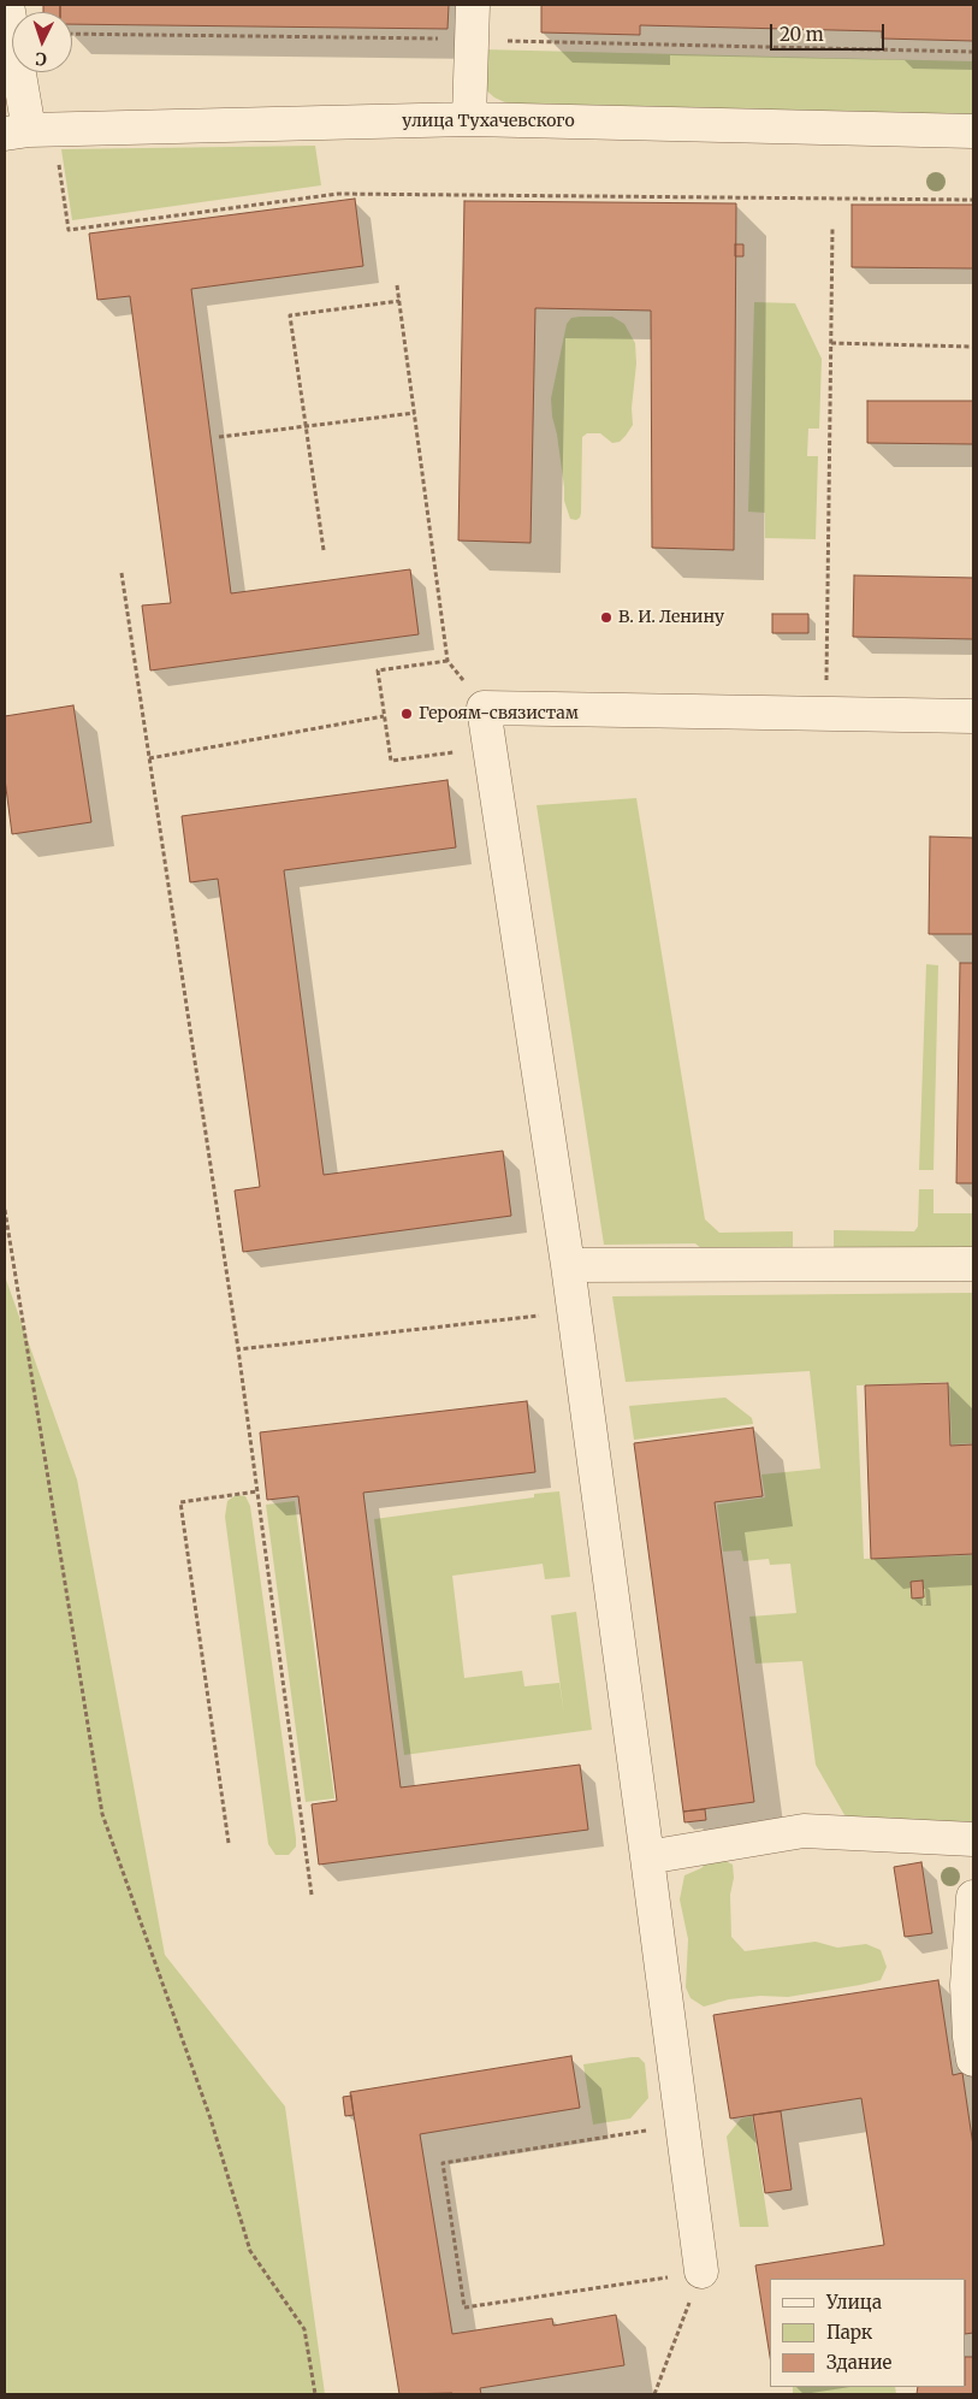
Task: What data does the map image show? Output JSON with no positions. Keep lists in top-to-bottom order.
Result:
{
  "streets": {
    "street": ["улица Тухачевского"]
  },
  "places": ["В. И. Ленину", "Героям-связистам"],
  "legend": ["Улица", "Парк", "Здание"],
  "scale_bar": "20 m",
  "north": "bottom"
}
